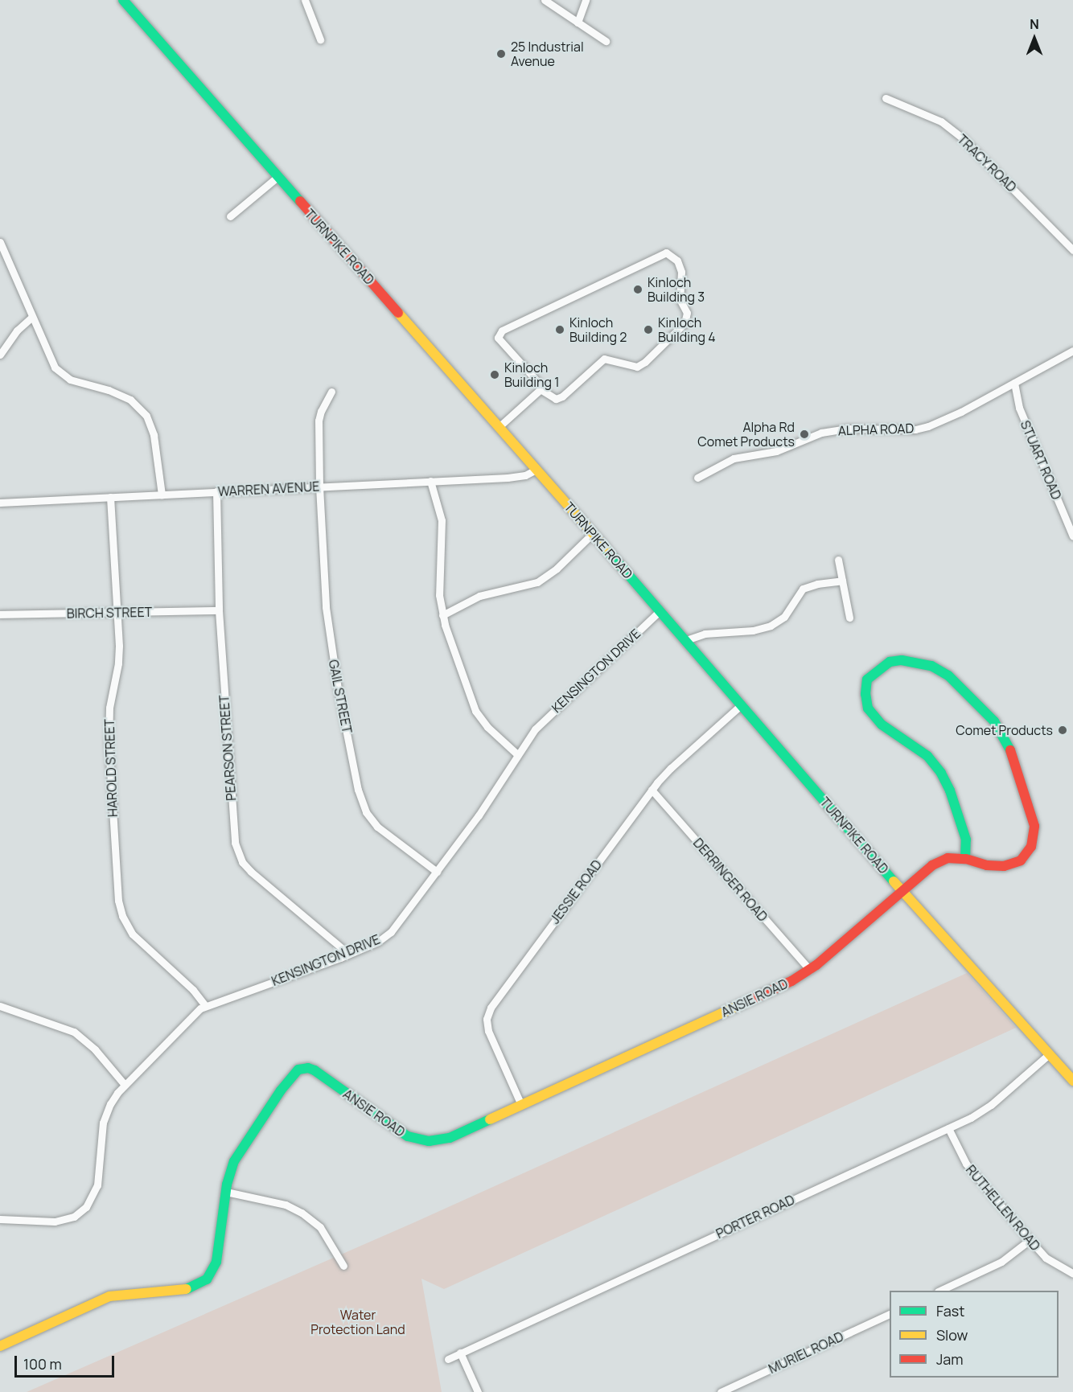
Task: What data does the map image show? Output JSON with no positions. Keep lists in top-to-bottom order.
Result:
{
  "streets": {
    "street": [
      "TRACY ROAD",
      "TURNPIKE ROAD",
      "ALPHA ROAD",
      "STUART ROAD",
      "WARREN AVENUE",
      "BIRCH STREET",
      "KENSINGTON DRIVE",
      "GAIL STREET",
      "PEARSON STREET",
      "HAROLD STREET",
      "DERRINGER ROAD",
      "JESSIE ROAD",
      "ANSIE ROAD",
      "RUTHELLEN ROAD",
      "PORTER ROAD",
      "MURIEL ROAD"
    ]
  },
  "crossings": [
    ["TURNPIKE ROAD", "WARREN AVENUE"],
    ["TURNPIKE ROAD", "KENSINGTON DRIVE"],
    ["TURNPIKE ROAD", "JESSIE ROAD"],
    ["TURNPIKE ROAD", "ANSIE ROAD"],
    ["TURNPIKE ROAD", "PORTER ROAD"],
    ["ALPHA ROAD", "STUART ROAD"],
    ["WARREN AVENUE", "GAIL STREET"],
    ["WARREN AVENUE", "PEARSON STREET"],
    ["WARREN AVENUE", "HAROLD STREET"],
    ["BIRCH STREET", "PEARSON STREET"],
    ["BIRCH STREET", "HAROLD STREET"],
    ["KENSINGTON DRIVE", "GAIL STREET"],
    ["KENSINGTON DRIVE", "PEARSON STREET"],
    ["KENSINGTON DRIVE", "HAROLD STREET"],
    ["DERRINGER ROAD", "JESSIE ROAD"],
    ["DERRINGER ROAD", "ANSIE ROAD"],
    ["JESSIE ROAD", "ANSIE ROAD"],
    ["RUTHELLEN ROAD", "PORTER ROAD"]
  ],
  "parks": ["Water Protection Land"],
  "places": [
    "25 Industrial Avenue",
    "Kinloch Building 3",
    "Kinloch Building 2",
    "Kinloch Building 4",
    "Kinloch Building 1",
    "Alpha Rd Comet Products",
    "Comet Products"
  ],
  "legend": ["Fast", "Slow", "Jam"],
  "scale_bar": "100 m",
  "north": "top"
}
